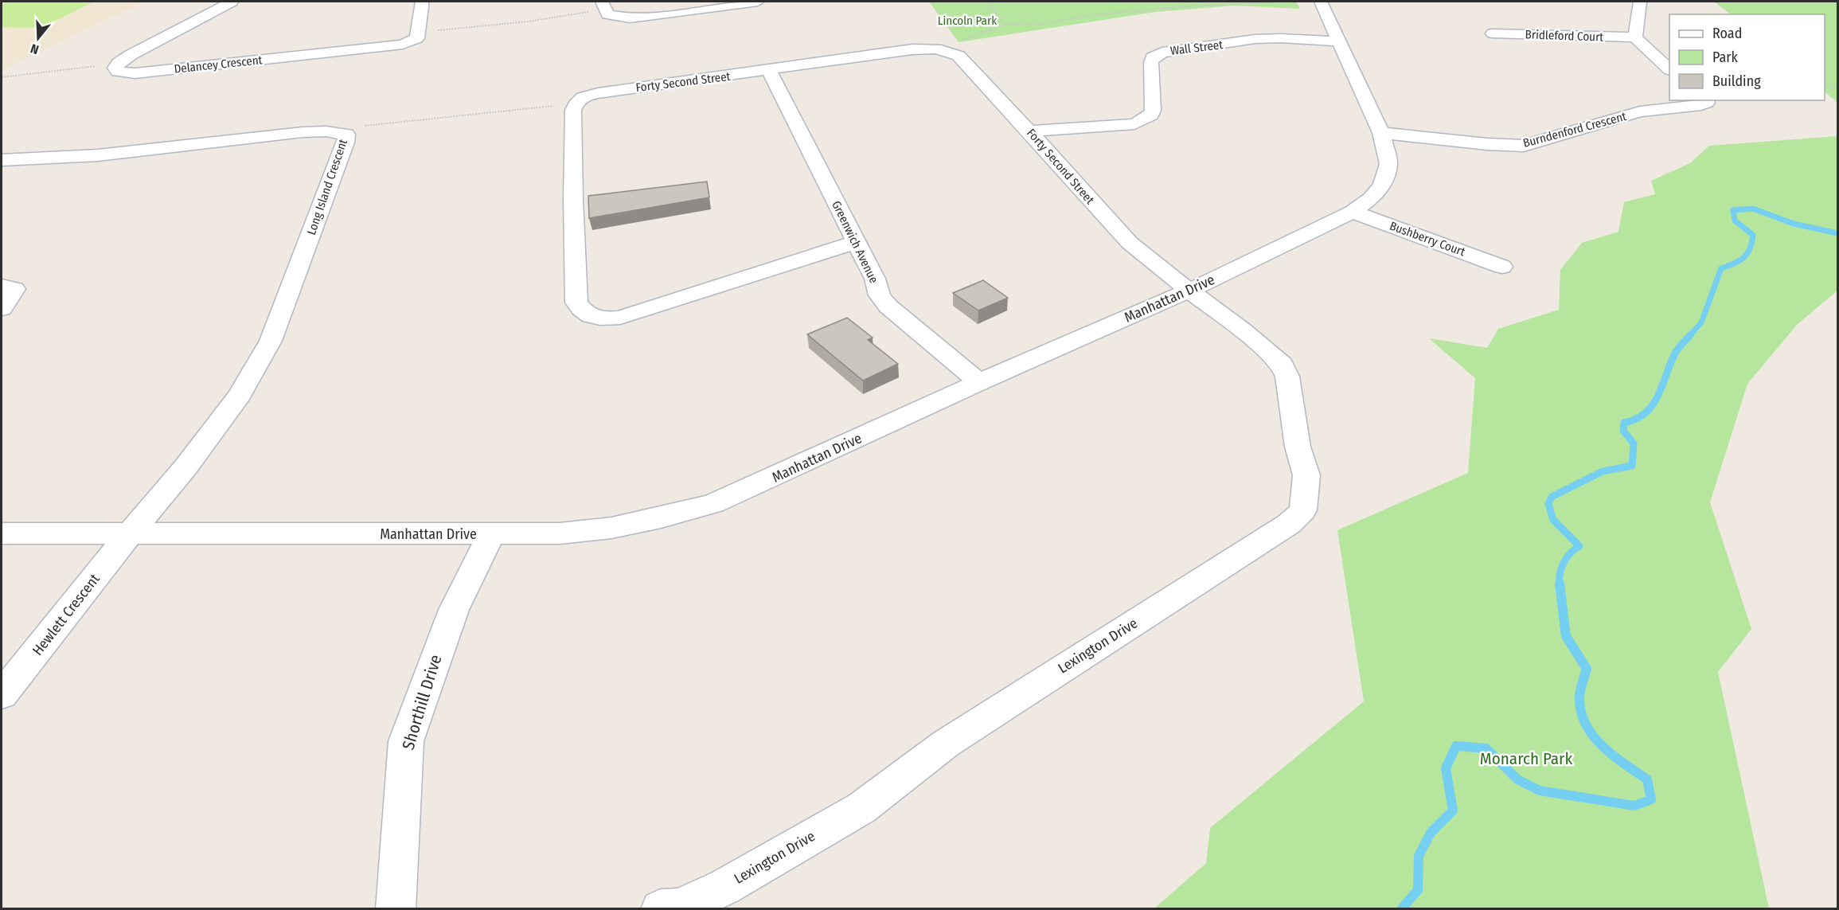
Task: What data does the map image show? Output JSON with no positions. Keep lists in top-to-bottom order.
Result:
{
  "streets": {
    "street": [
      "Bridleford Court",
      "Wall Street",
      "Delancey Crescent",
      "Forty Second Street",
      "Burndenford Crescent",
      "Long Island Crescent",
      "Bushberry Court",
      "Greenwich Avenue",
      "Manhattan Drive",
      "Hewlett Crescent",
      "Lexington Drive",
      "Shorthill Drive"
    ]
  },
  "crossings": [
    ["Wall Street", "Forty Second Street"],
    ["Wall Street", "Manhattan Drive"],
    ["Forty Second Street", "Greenwich Avenue"],
    ["Forty Second Street", "Manhattan Drive"],
    ["Forty Second Street", "Lexington Drive"],
    ["Burndenford Crescent", "Manhattan Drive"],
    ["Long Island Crescent", "Manhattan Drive"],
    ["Long Island Crescent", "Hewlett Crescent"],
    ["Bushberry Court", "Manhattan Drive"],
    ["Greenwich Avenue", "Manhattan Drive"],
    ["Manhattan Drive", "Hewlett Crescent"],
    ["Manhattan Drive", "Lexington Drive"],
    ["Manhattan Drive", "Shorthill Drive"]
  ],
  "parks": ["Lincoln Park", "Monarch Park"],
  "legend": ["Road", "Park", "Building"],
  "north": "bottom"
}
